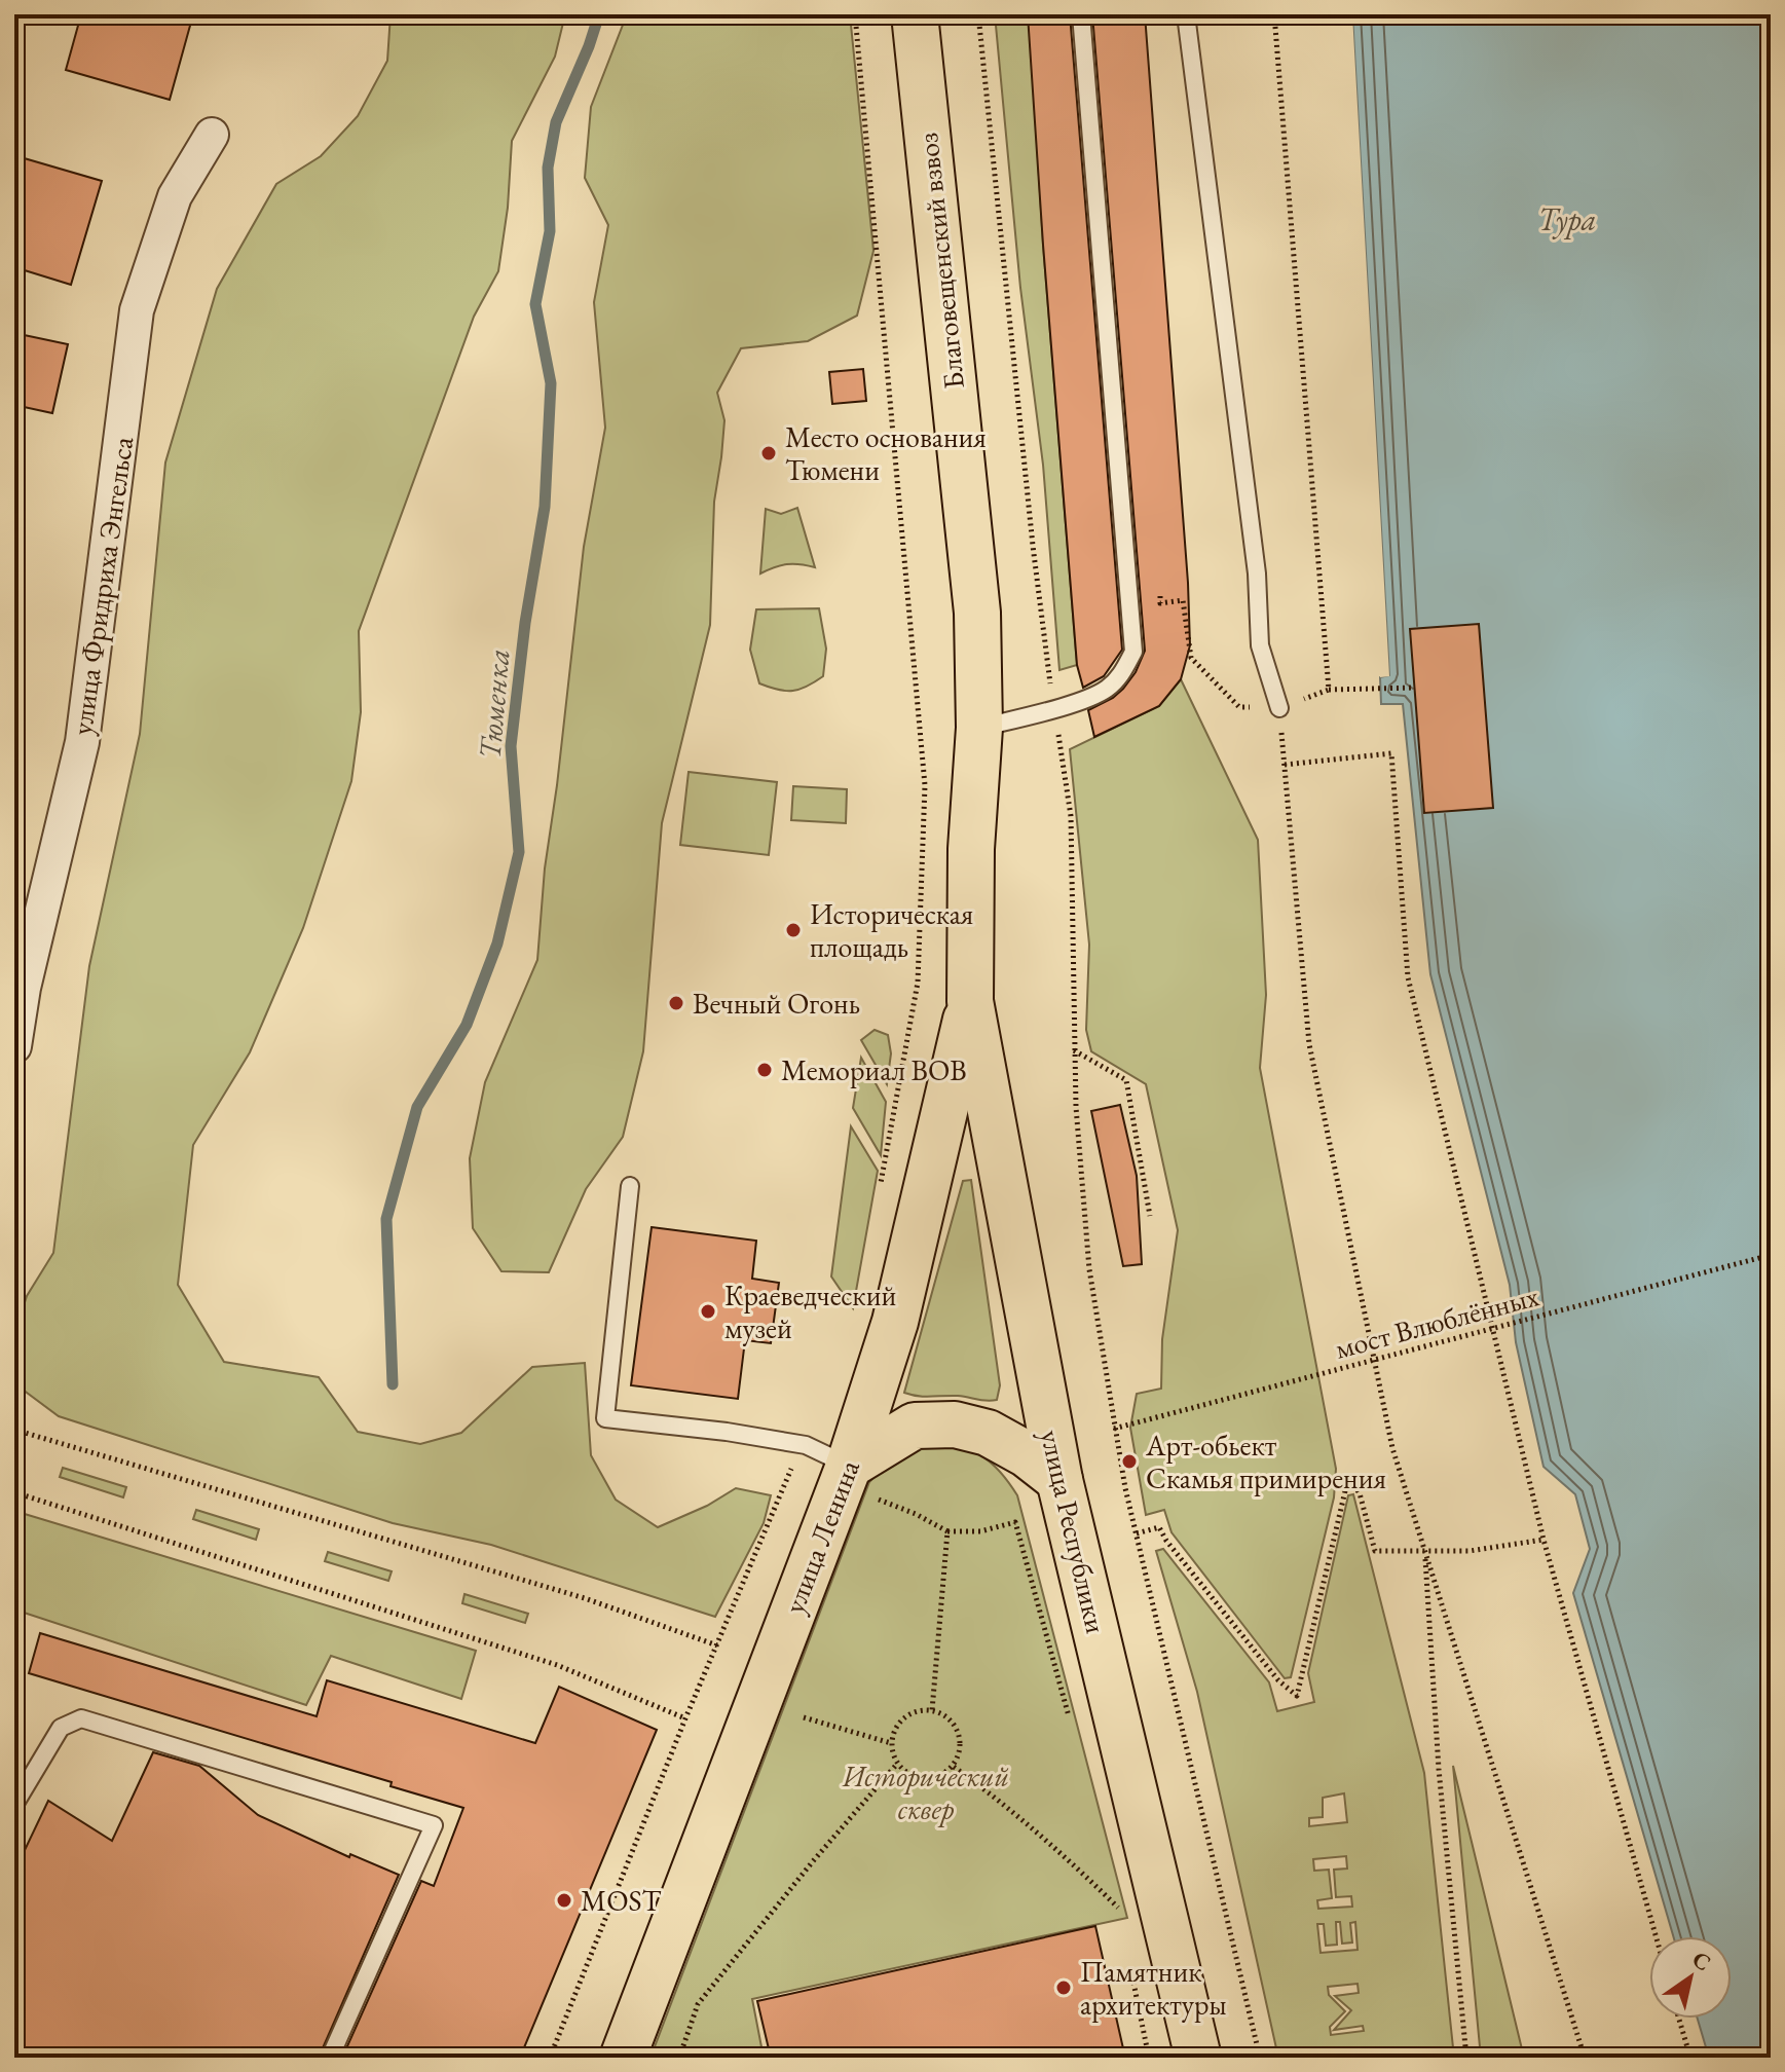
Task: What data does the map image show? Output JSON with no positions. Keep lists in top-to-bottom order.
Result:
{
  "streets": {
    "main road": ["Благовещенский взвоз", "улица Республики", "улица Ленина"],
    "street": ["улица Фридриха Энгельса"],
    "path": ["мост Влюблённых"]
  },
  "crossings": [
    ["Благовещенский взвоз", "улица Республики"],
    ["Благовещенский взвоз", "улица Ленина"],
    ["улица Республики", "улица Ленина"]
  ],
  "water": ["Тура", "Тюменка"],
  "parks": ["Исторический сквер"],
  "places": [
    "Место основания Тюмени",
    "Историческая площадь",
    "Вечный Огонь",
    "Мемориал ВОВ",
    "Краеведческий музей",
    "Арт-обьект Скамья примирения",
    "MOST",
    "Памятник архитектуры"
  ],
  "north": "top right"
}
